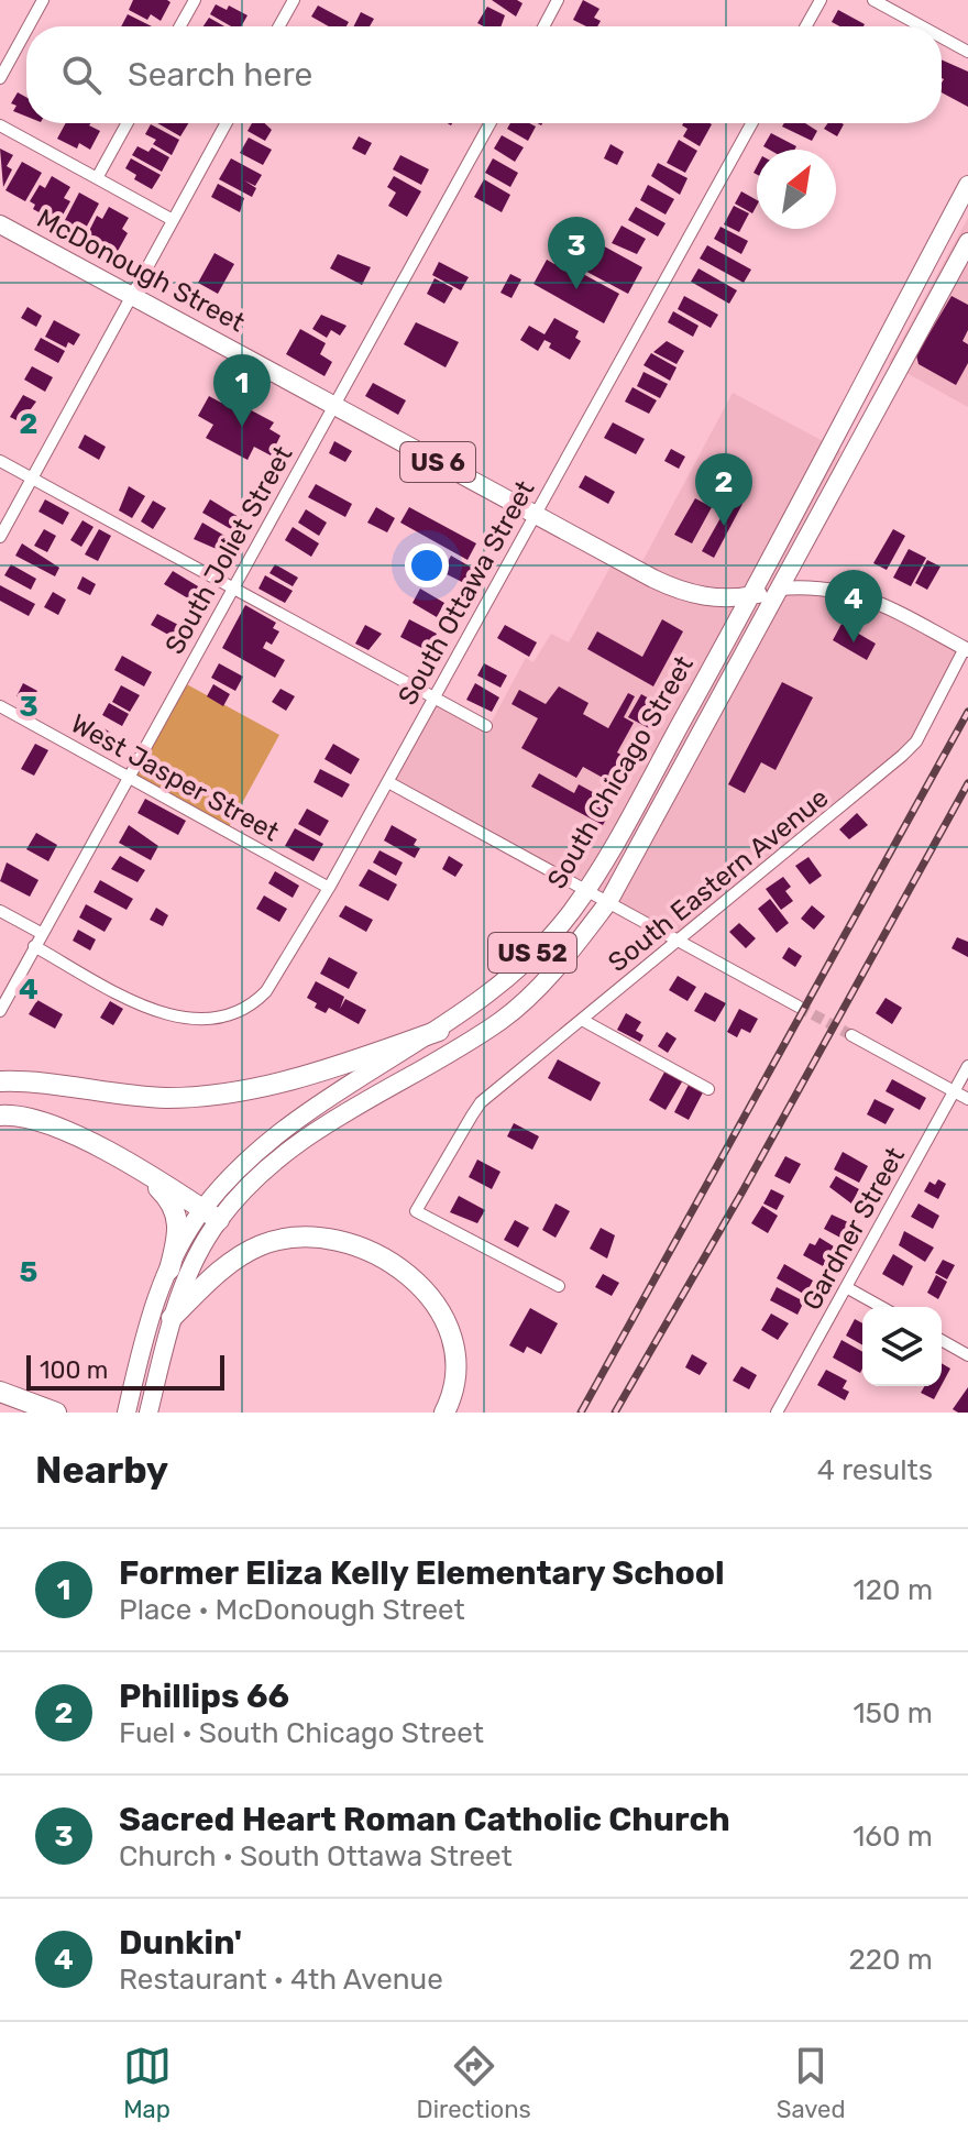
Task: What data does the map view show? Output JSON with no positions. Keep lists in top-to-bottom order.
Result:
{
  "streets": {
    "main road": [
      "McDonough Street",
      "US 6",
      "South Chicago Street",
      "US 52"
    ],
    "street": [
      "South Joliet Street",
      "South Ottawa Street",
      "West Jasper Street",
      "South Eastern Avenue",
      "Gardner Street"
    ]
  },
  "crossings": [
    ["McDonough Street", "South Joliet Street"],
    ["McDonough Street", "South Ottawa Street"],
    ["McDonough Street", "South Chicago Street"],
    ["South Joliet Street", "South Ottawa Street"],
    ["South Joliet Street", "West Jasper Street"],
    ["South Ottawa Street", "West Jasper Street"]
  ],
  "scale_bar": "100 m",
  "north": "top right",
  "page": {
    "search": "Search here",
    "pins": [
      "3",
      "1",
      "2",
      "4"
    ],
    "scale": "100 m",
    "heading": ["Nearby", "4 results"],
    "list": [
      {
        "mark": "1",
        "name": "Former Eliza Kelly Elementary School",
        "note": "Place · McDonough Street",
        "value": "120 m"
      },
      {
        "mark": "2",
        "name": "Phillips 66",
        "note": "Fuel · South Chicago Street",
        "value": "150 m"
      },
      {
        "mark": "3",
        "name": "Sacred Heart Roman Catholic Church",
        "note": "Church · South Ottawa Street",
        "value": "160 m"
      },
      {
        "mark": "4",
        "name": "Dunkin'",
        "note": "Restaurant · 4th Avenue",
        "value": "220 m"
      }
    ],
    "nav": ["Map", "Directions", "Saved"]
  },
  "grid": {
    "rows": [
      "2",
      "3",
      "4",
      "5"
    ]
  }
}
